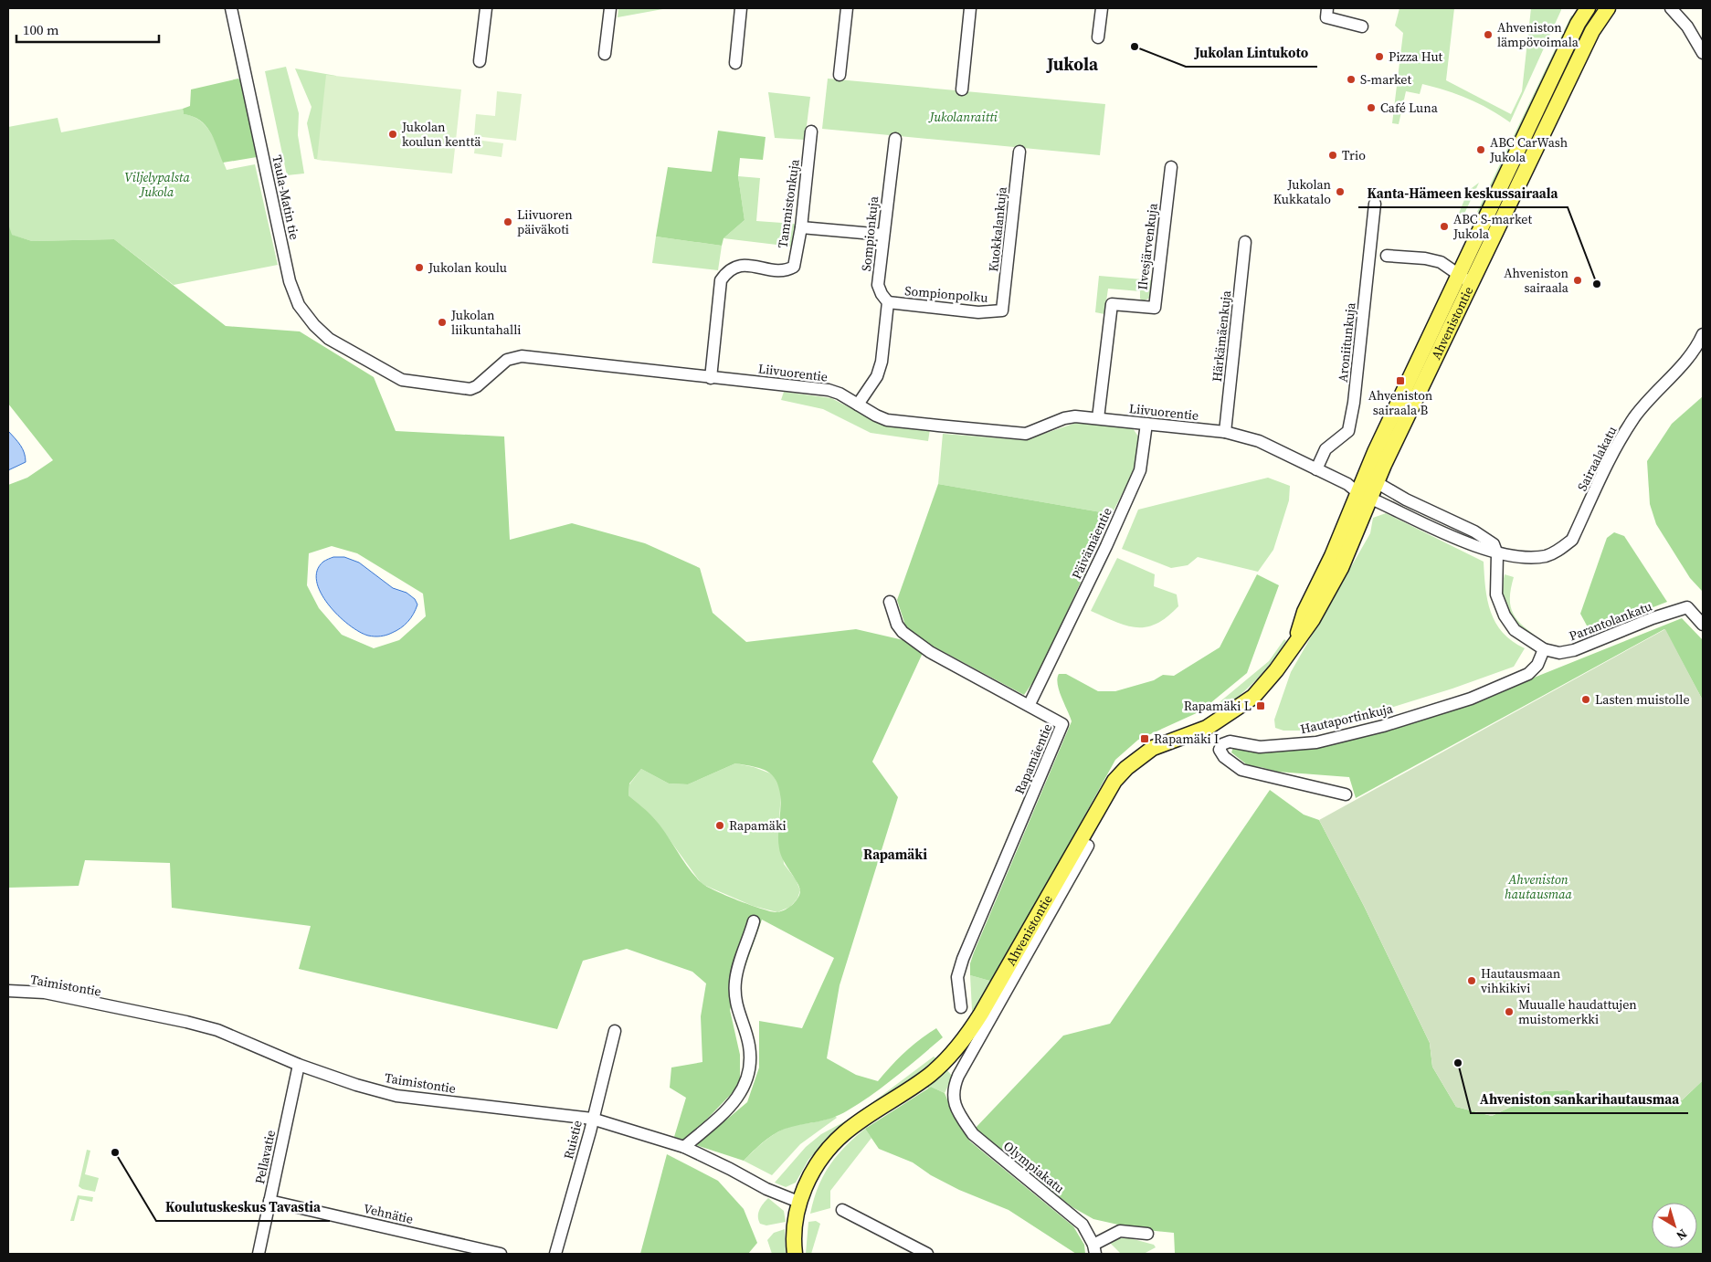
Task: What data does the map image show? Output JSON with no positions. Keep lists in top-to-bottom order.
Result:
{
  "streets": {
    "main road": ["Ahvenistontie"],
    "street": [
      "Taula-Matin tie",
      "Tammistonkuja",
      "Kuokkalankuja",
      "Sompionkuja",
      "Ilvesjärvenkuja",
      "Sompionpolku",
      "Härkämäenkuja",
      "Aroniitunkuja",
      "Liivuorentie",
      "Sairaalakatu",
      "Päivämäentie",
      "Parantolankatu",
      "Hautaportinkuja",
      "Rapamäentie",
      "Taimistontie",
      "Ruistie",
      "Pellavatie",
      "Olympiakatu",
      "Vehnätie"
    ]
  },
  "crossings": [
    ["Taula-Matin tie", "Liivuorentie"],
    ["Tammistonkuja", "Liivuorentie"],
    ["Kuokkalankuja", "Sompionpolku"],
    ["Sompionkuja", "Sompionpolku"],
    ["Sompionkuja", "Liivuorentie"],
    ["Ilvesjärvenkuja", "Liivuorentie"],
    ["Ahvenistontie", "Liivuorentie"],
    ["Ahvenistontie", "Sairaalakatu"],
    ["Ahvenistontie", "Taimistontie"],
    ["Härkämäenkuja", "Liivuorentie"],
    ["Aroniitunkuja", "Liivuorentie"],
    ["Liivuorentie", "Sairaalakatu"],
    ["Liivuorentie", "Päivämäentie"],
    ["Päivämäentie", "Rapamäentie"],
    ["Parantolankatu", "Hautaportinkuja"],
    ["Taimistontie", "Ruistie"],
    ["Taimistontie", "Pellavatie"],
    ["Pellavatie", "Vehnätie"]
  ],
  "districts": ["Jukola", "Rapamäki"],
  "parks": ["Jukolanraitti", "Viljelypalsta Jukola", "Ahveniston hautausmaa"],
  "places": {
    "other": [
      "Ahveniston lämpövoimala",
      "Jukolan Lintukoto",
      "Pizza Hut",
      "S-market",
      "Café Luna",
      "Jukolan koulun kenttä",
      "ABC CarWash Jukola",
      "Trio",
      "Jukolan Kukkatalo",
      "Liivuoren päiväkoti",
      "ABC S-market Jukola",
      "Jukolan koulu",
      "Ahveniston sairaala",
      "Kanta-Hämeen keskussairaala",
      "Jukolan liikuntahalli",
      "Lasten muistolle",
      "Rapamäki",
      "Hautausmaan vihkikivi",
      "Muualle haudattujen muistomerkki",
      "Ahveniston sankarihautausmaa",
      "Koulutuskeskus Tavastia"
    ],
    "transit": ["Ahveniston sairaala B", "Rapamäki L", "Rapamäki I"]
  },
  "scale_bar": "100 m",
  "north": "bottom right"
}
